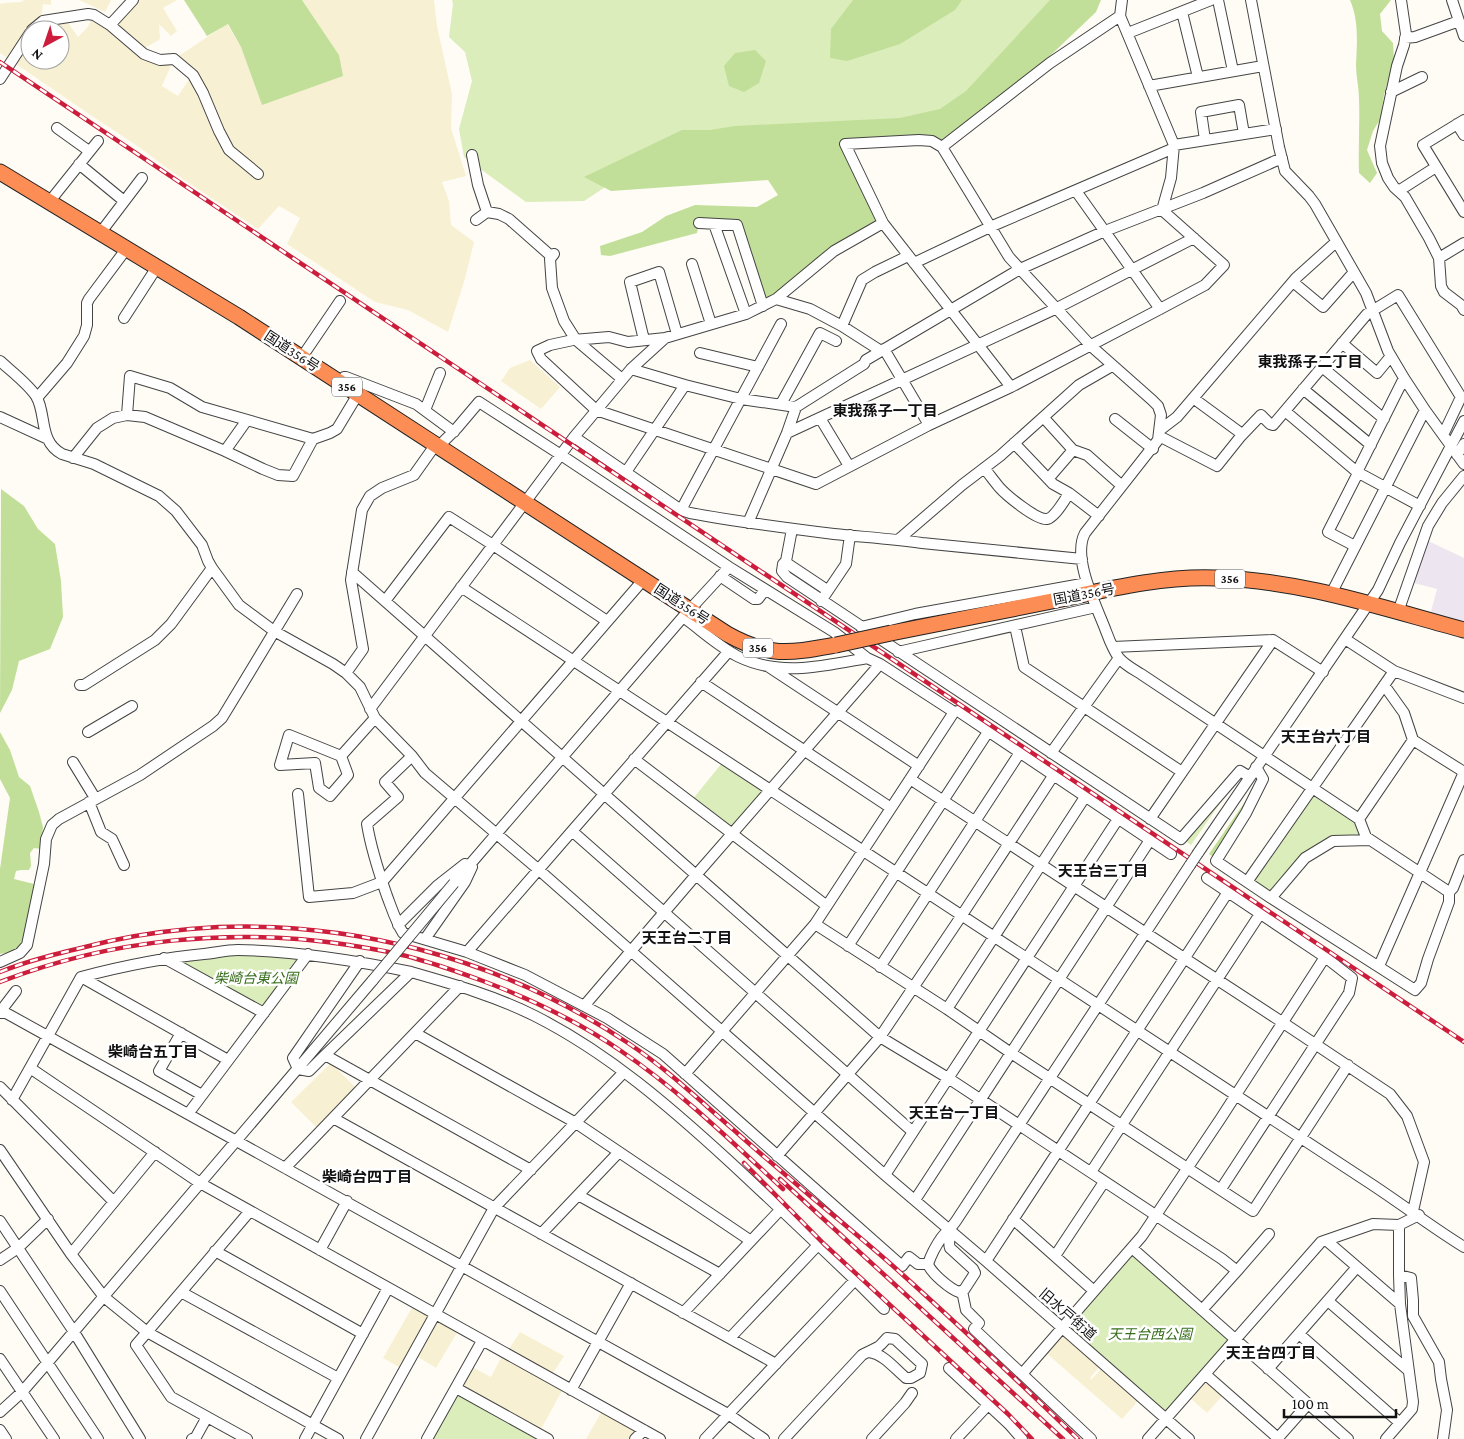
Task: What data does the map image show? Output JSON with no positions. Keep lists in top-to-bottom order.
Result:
{
  "streets": {
    "highway": ["国道356号", "356"],
    "street": ["旧水戸街道"]
  },
  "districts": [
    "東我孫子二丁目",
    "東我孫子一丁目",
    "天王台六丁目",
    "天王台三丁目",
    "天王台二丁目",
    "柴崎台五丁目",
    "天王台一丁目",
    "柴崎台四丁目",
    "天王台四丁目"
  ],
  "parks": ["柴崎台東公園", "天王台西公園"],
  "scale_bar": "100 m",
  "north": "bottom left"
}
